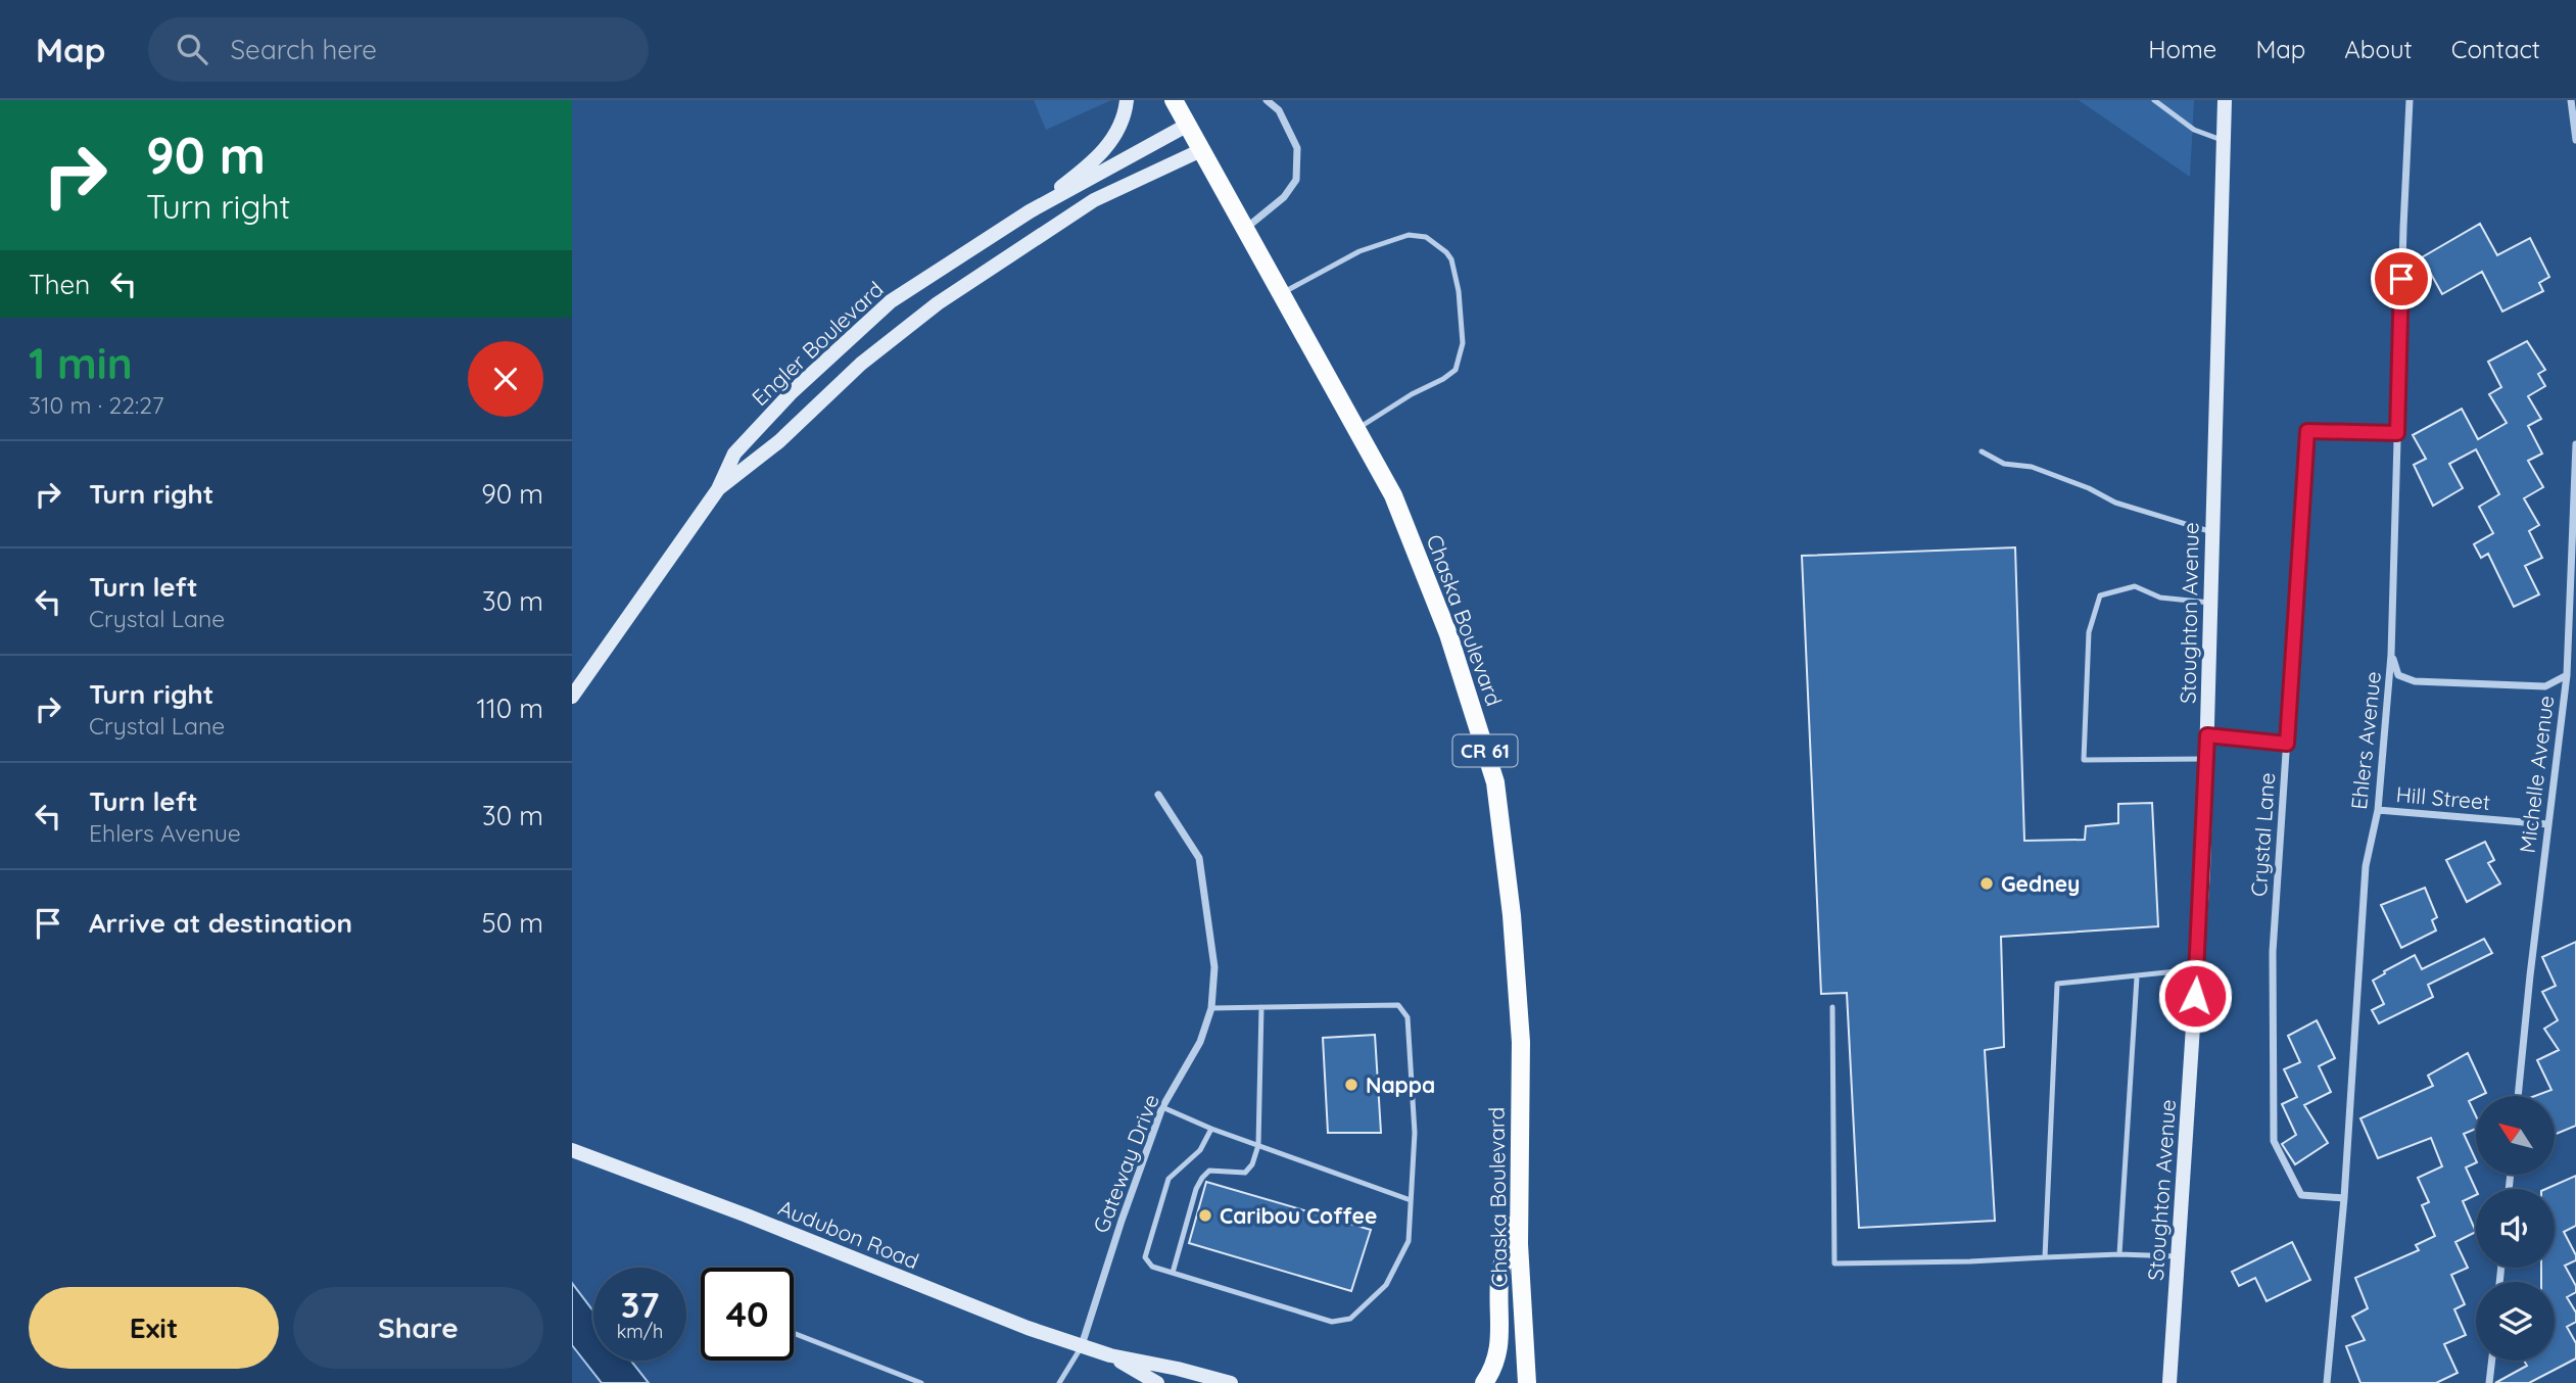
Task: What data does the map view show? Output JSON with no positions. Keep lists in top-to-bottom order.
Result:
{
  "streets": {
    "main road": [
      "Engler Boulevard",
      "Stoughton Avenue",
      "Chaska Boulevard",
      "CR 61",
      "Audubon Road"
    ],
    "street": [
      "Ehlers Avenue",
      "Michelle Avenue",
      "Hill Street",
      "Crystal Lane",
      "Gateway Drive"
    ]
  },
  "crossings": [
    ["Engler Boulevard", "Chaska Boulevard"],
    ["Ehlers Avenue", "Hill Street"],
    ["Ehlers Avenue", "Crystal Lane"],
    ["Michelle Avenue", "Hill Street"],
    ["Gateway Drive", "Audubon Road"]
  ],
  "places": ["Gedney", "Nappa", "Caribou Coffee"],
  "north": "top left",
  "page": {
    "header": "Map",
    "search": "Search here",
    "nav": [
      "Home",
      "Map",
      "About",
      "Contact"
    ],
    "turn": ["90 m", "Turn right"],
    "then": "Then",
    "heading": ["1 min", "310 m · 22:27"],
    "list": [
      {
        "name": "Turn right",
        "value": "90 m"
      },
      {
        "name": "Turn left",
        "note": "Crystal Lane",
        "value": "30 m"
      },
      {
        "name": "Turn right",
        "note": "Crystal Lane",
        "value": "110 m"
      },
      {
        "name": "Turn left",
        "note": "Ehlers Avenue",
        "value": "30 m"
      },
      {
        "name": "Arrive at destination",
        "value": "50 m"
      }
    ],
    "speed": "37 km/h",
    "limit": "40",
    "buttons": ["Exit", "Share"]
  }
}
